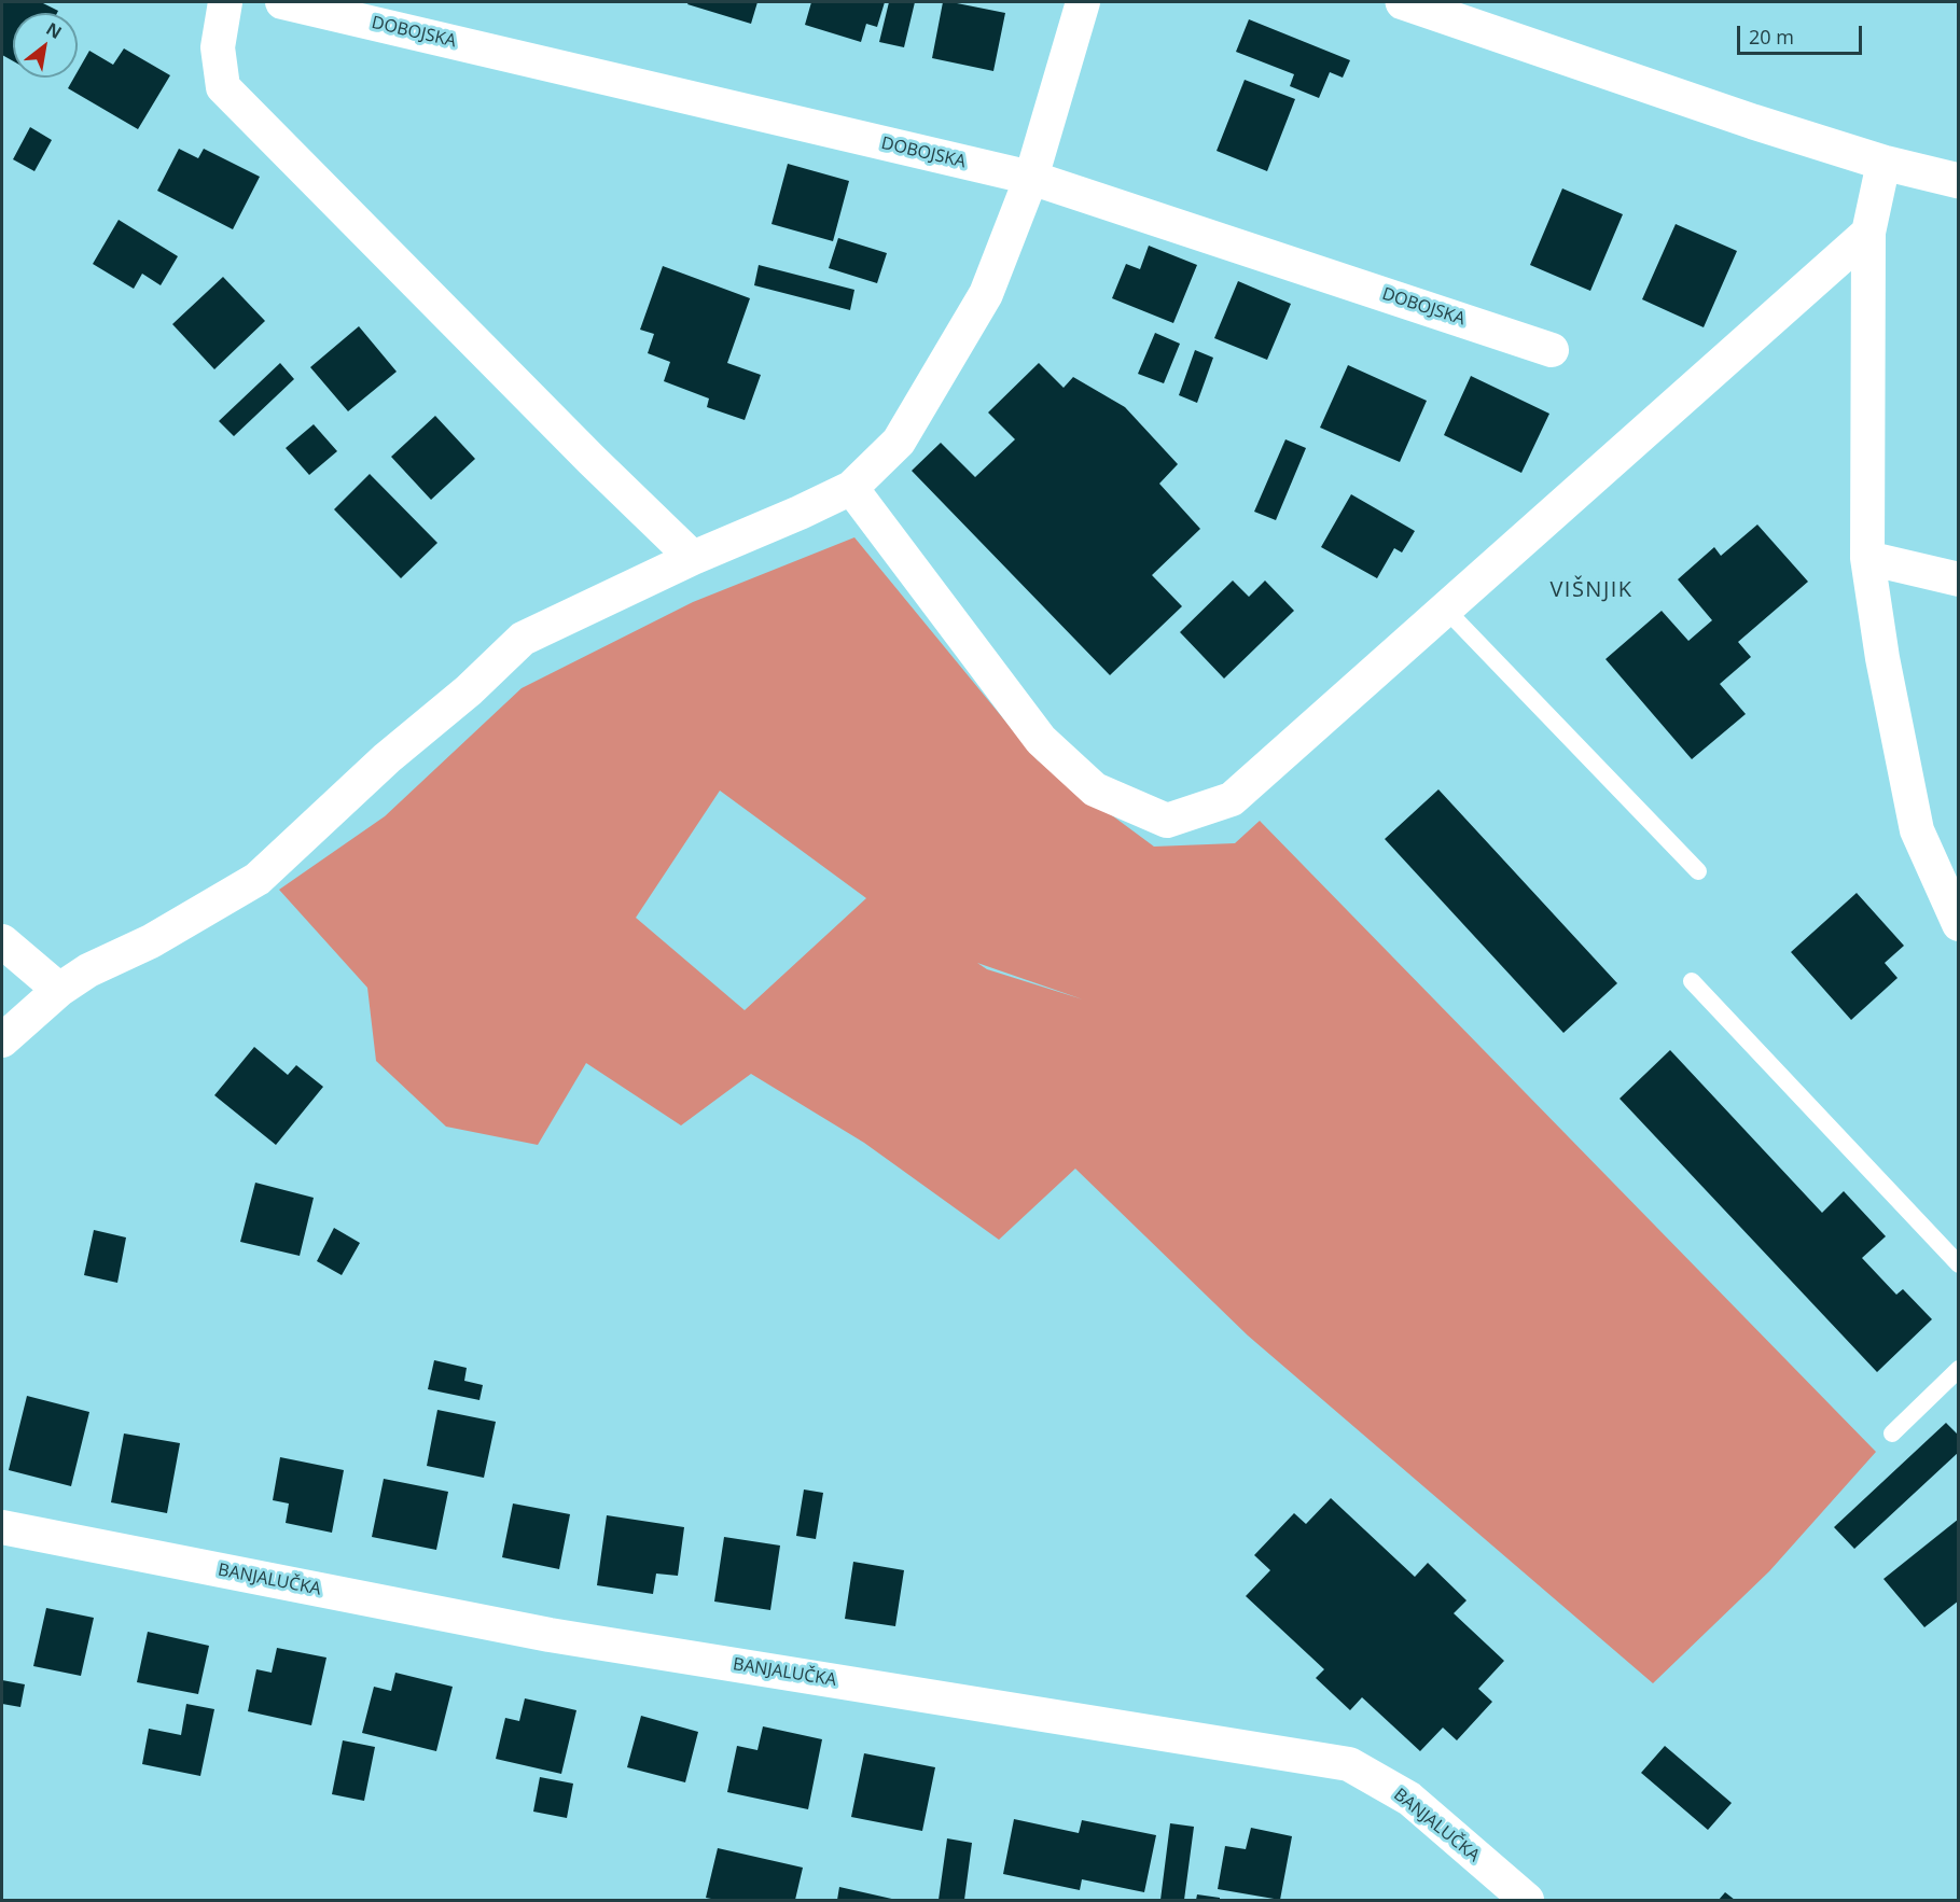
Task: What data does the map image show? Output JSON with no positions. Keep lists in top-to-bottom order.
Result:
{
  "streets": {
    "street": ["DOBOJSKA", "BANJALUČKA"]
  },
  "districts": ["VIŠNJIK"],
  "scale_bar": "20 m",
  "north": "top right"
}
